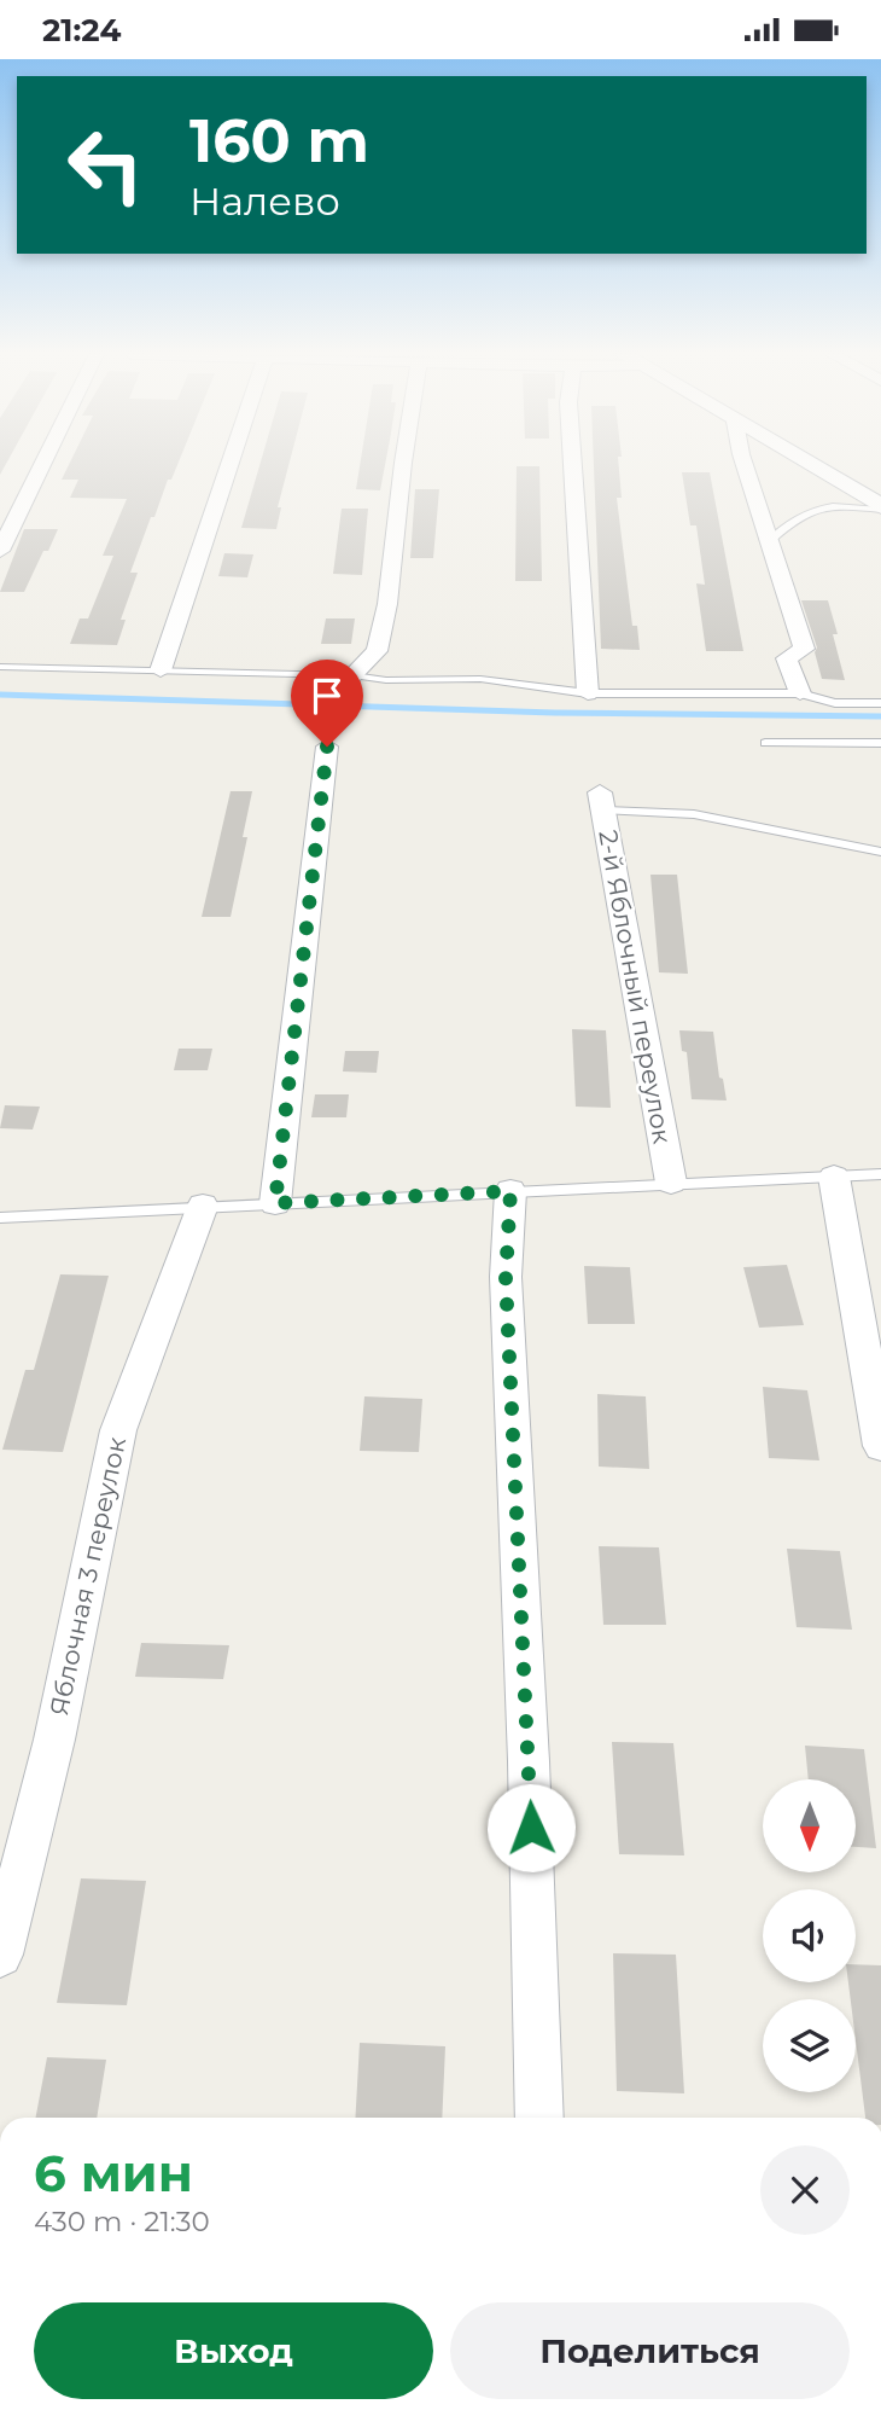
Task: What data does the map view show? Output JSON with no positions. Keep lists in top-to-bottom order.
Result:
{
  "streets": {
    "street": ["2-й Яблочный переулок", "Яблочная 3 переулок"]
  },
  "north": "bottom",
  "page": {
    "status": "21:24",
    "turn": ["160 m", "Налево"],
    "heading": ["6 мин", "430 m · 21:30"],
    "buttons": ["Выход", "Поделиться"]
  }
}
